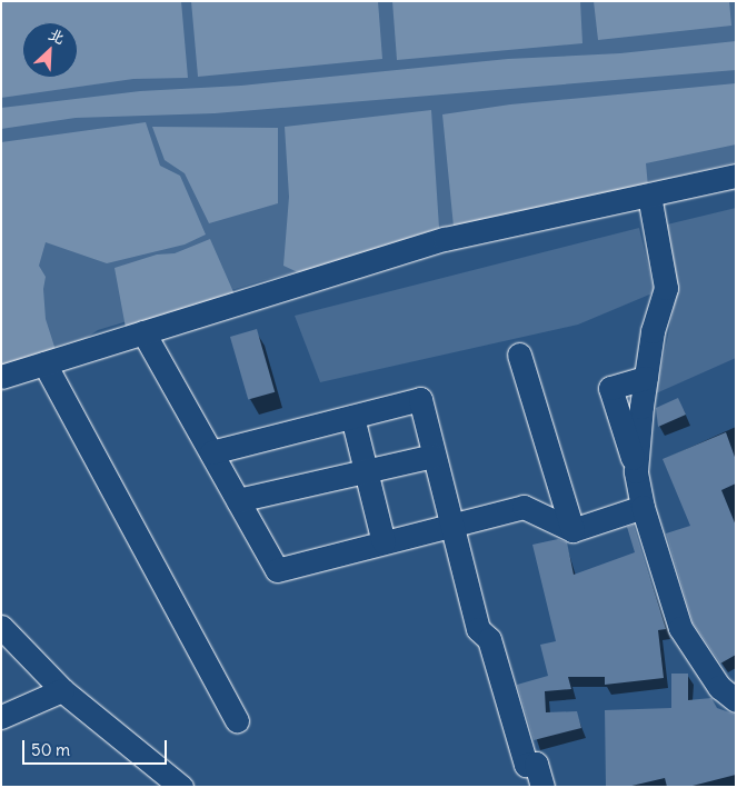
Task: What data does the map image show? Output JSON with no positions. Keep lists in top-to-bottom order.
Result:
{
  "scale_bar": "50 m",
  "north": "top right"
}
